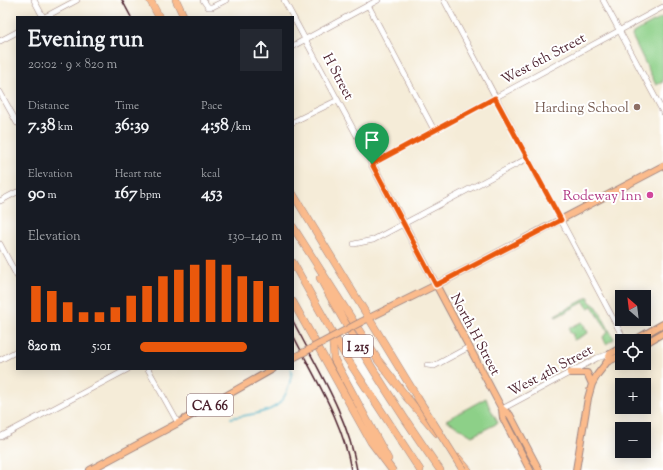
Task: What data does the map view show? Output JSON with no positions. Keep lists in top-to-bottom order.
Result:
{
  "streets": {
    "highway": ["I 215"],
    "main road": ["North H Street", "CA 66"],
    "street": ["West 6th Street", "H Street", "West 4th Street"]
  },
  "crossings": [
    ["West 6th Street", "H Street"],
    ["West 6th Street", "North H Street"],
    ["H Street", "North H Street"],
    ["North H Street", "West 4th Street"]
  ],
  "places": ["Harding School", "Rodeway Inn"],
  "north": "top left",
  "page": {
    "heading": ["Evening run", "20:02 · 9 × 820 m"],
    "stats": [
      ["Distance", "7.38 km"],
      ["Time", "36:39"],
      ["Pace", "4:58 /km"],
      ["Elevation", "90 m"],
      ["Heart rate", "167 bpm"],
      ["kcal", "453"]
    ],
    "chart": ["Elevation", "130–140 m"],
    "map_buttons": ["+", "−"],
    "list": [
      {
        "name": "820 m",
        "note": "5:01"
      }
    ]
  }
}
